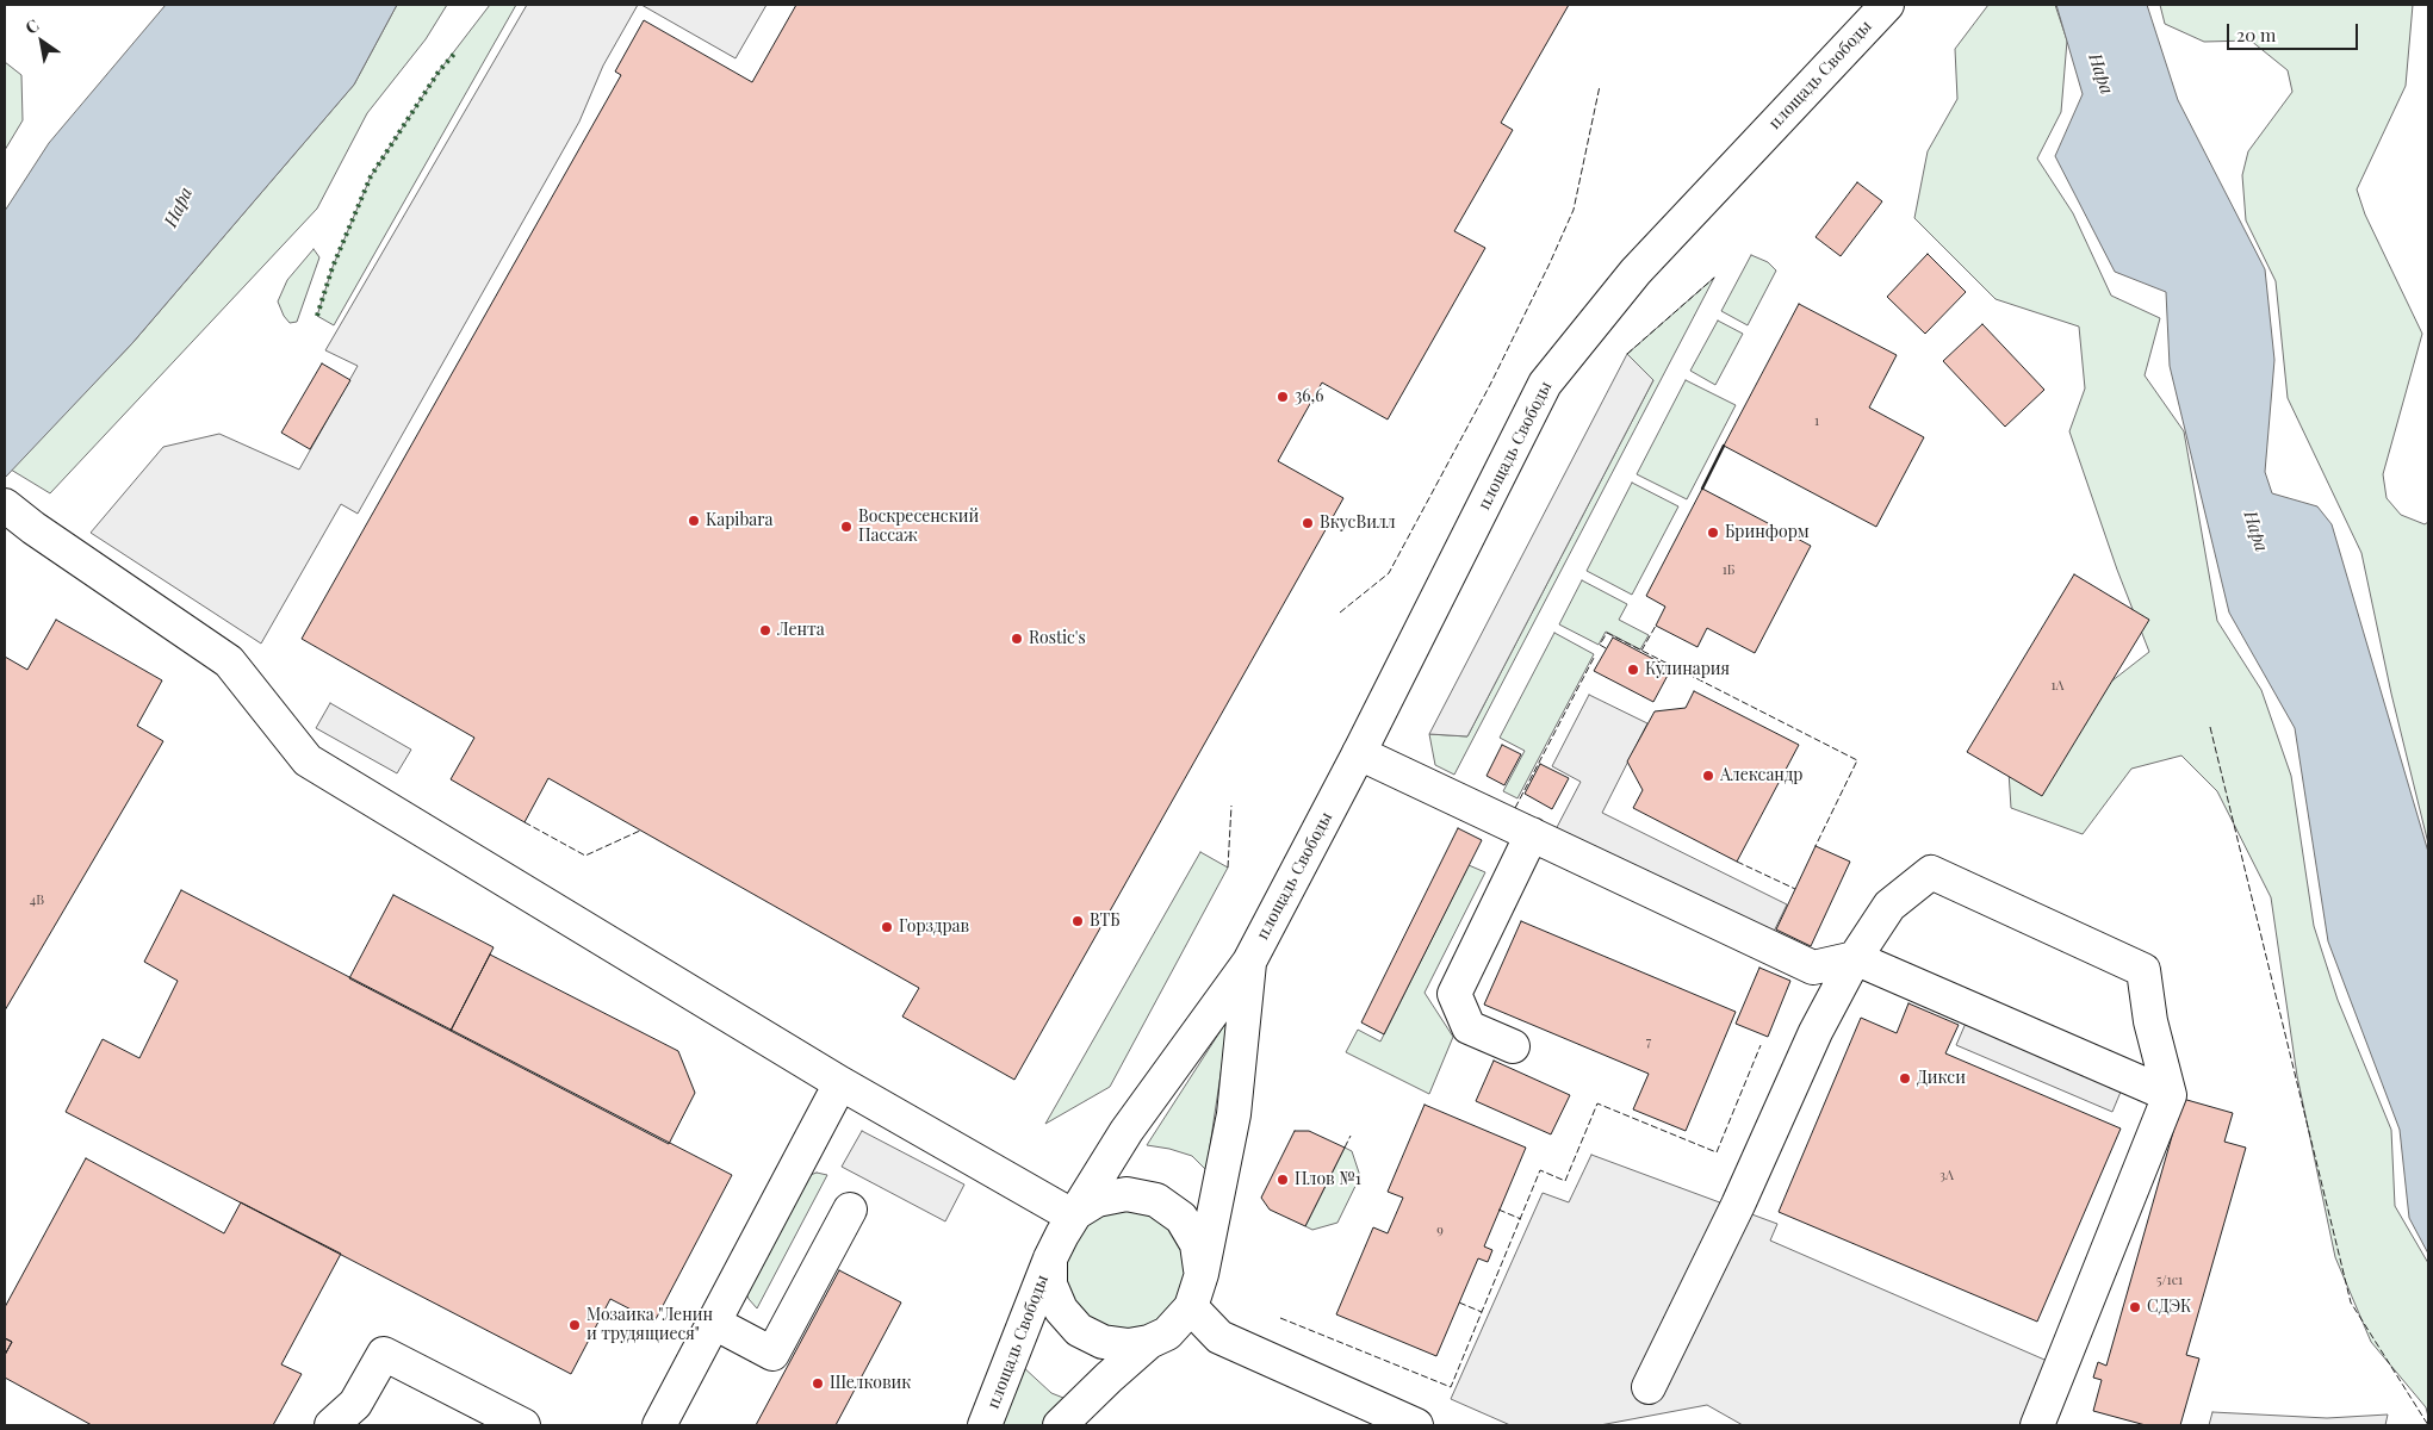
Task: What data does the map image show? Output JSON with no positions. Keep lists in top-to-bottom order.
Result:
{
  "streets": {
    "main road": ["площадь Свободы"]
  },
  "water": ["Нара"],
  "places": [
    "36,6",
    "Kapibara",
    "ВкусВилл",
    "Воскресенский Пассаж",
    "Бринформ",
    "Лента",
    "Rostic's",
    "Кулинария",
    "Александр",
    "ВТБ",
    "Горздрав",
    "Дикси",
    "Плов №1",
    "СДЭК",
    "Мозаика \"Ленин и трудящиеся\"",
    "Шелковик"
  ],
  "house_numbers": [
    "1",
    "1Б",
    "1А",
    "4В",
    "7",
    "3А",
    "9",
    "5/1с1"
  ],
  "scale_bar": "20 m",
  "north": "top left"
}
